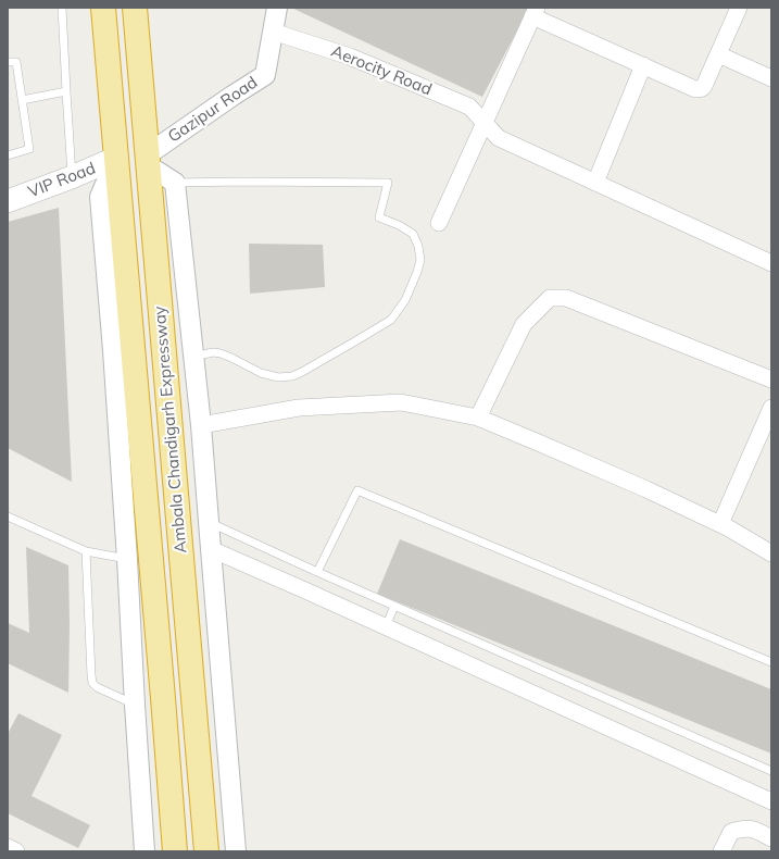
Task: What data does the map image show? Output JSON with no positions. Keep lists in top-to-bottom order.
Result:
{
  "streets": {
    "highway": ["Ambala Chandigarh Expressway"],
    "main road": ["VIP Road"],
    "street": ["Aerocity Road", "Gazipur Road"]
  },
  "crossings": [
    ["Aerocity Road", "Gazipur Road"],
    ["Gazipur Road", "Ambala Chandigarh Expressway"],
    ["VIP Road", "Ambala Chandigarh Expressway"]
  ]
}
